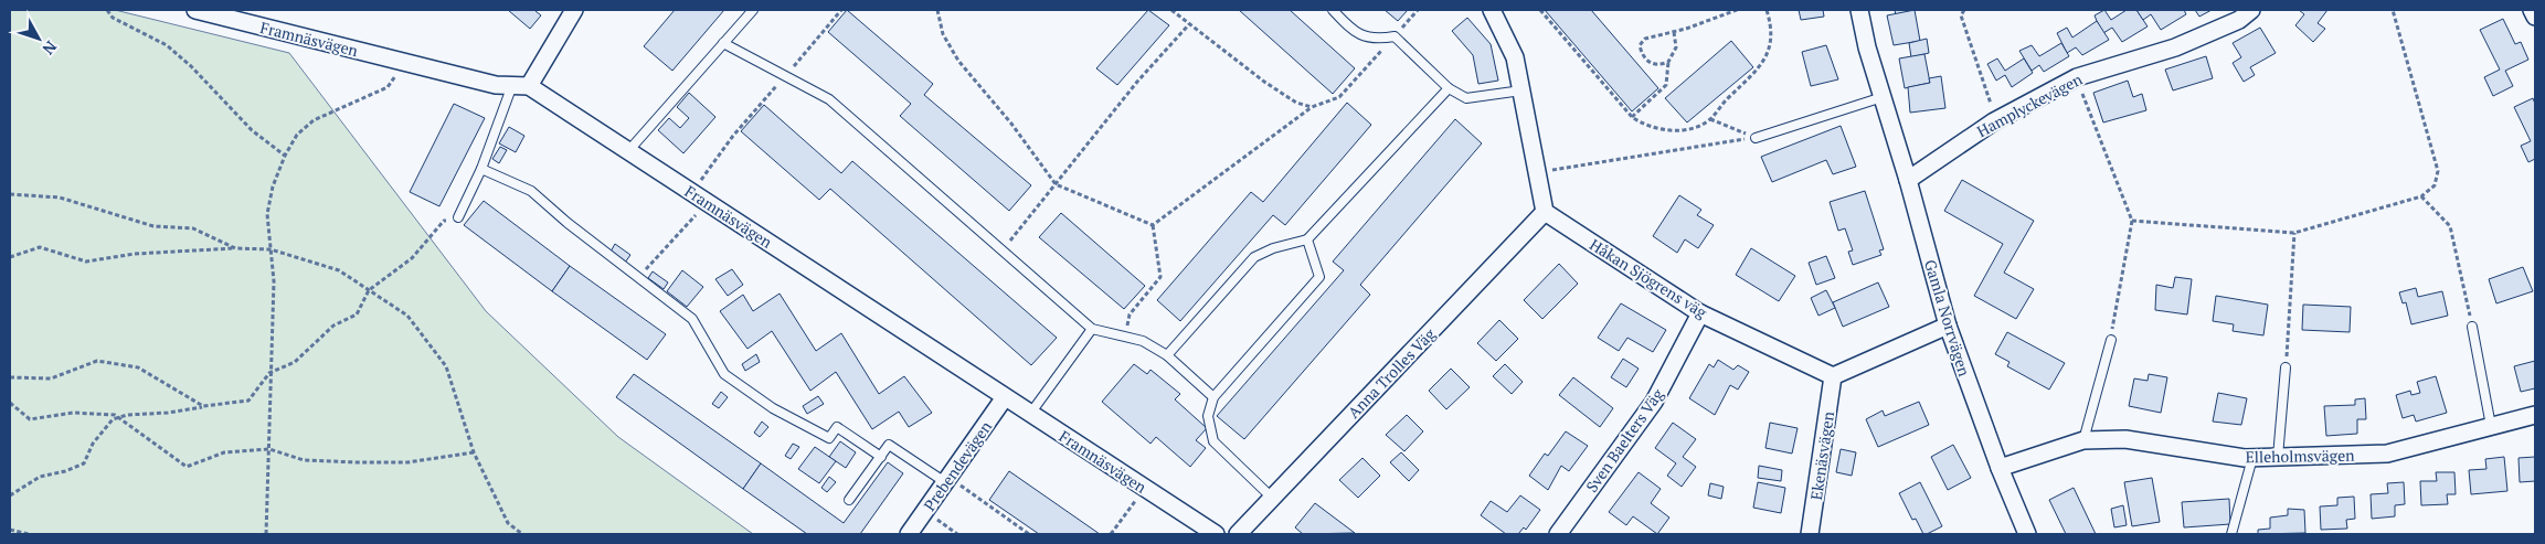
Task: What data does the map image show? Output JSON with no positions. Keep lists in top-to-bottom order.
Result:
{
  "streets": {
    "street": [
      "Framnäsvägen",
      "Hamplyckevägen",
      "Håkan Sjögrens väg",
      "Gamla Norrvägen",
      "Anna Trolles Väg",
      "Sven Baelters Väg",
      "Ekenäsvägen",
      "Elleholmsvägen",
      "Prebendevägen"
    ]
  },
  "crossings": [
    ["Framnäsvägen", "Prebendevägen"],
    ["Hamplyckevägen", "Gamla Norrvägen"],
    ["Håkan Sjögrens väg", "Anna Trolles Väg"],
    ["Håkan Sjögrens väg", "Sven Baelters Väg"],
    ["Håkan Sjögrens väg", "Ekenäsvägen"],
    ["Gamla Norrvägen", "Elleholmsvägen"]
  ],
  "north": "bottom right"
}
